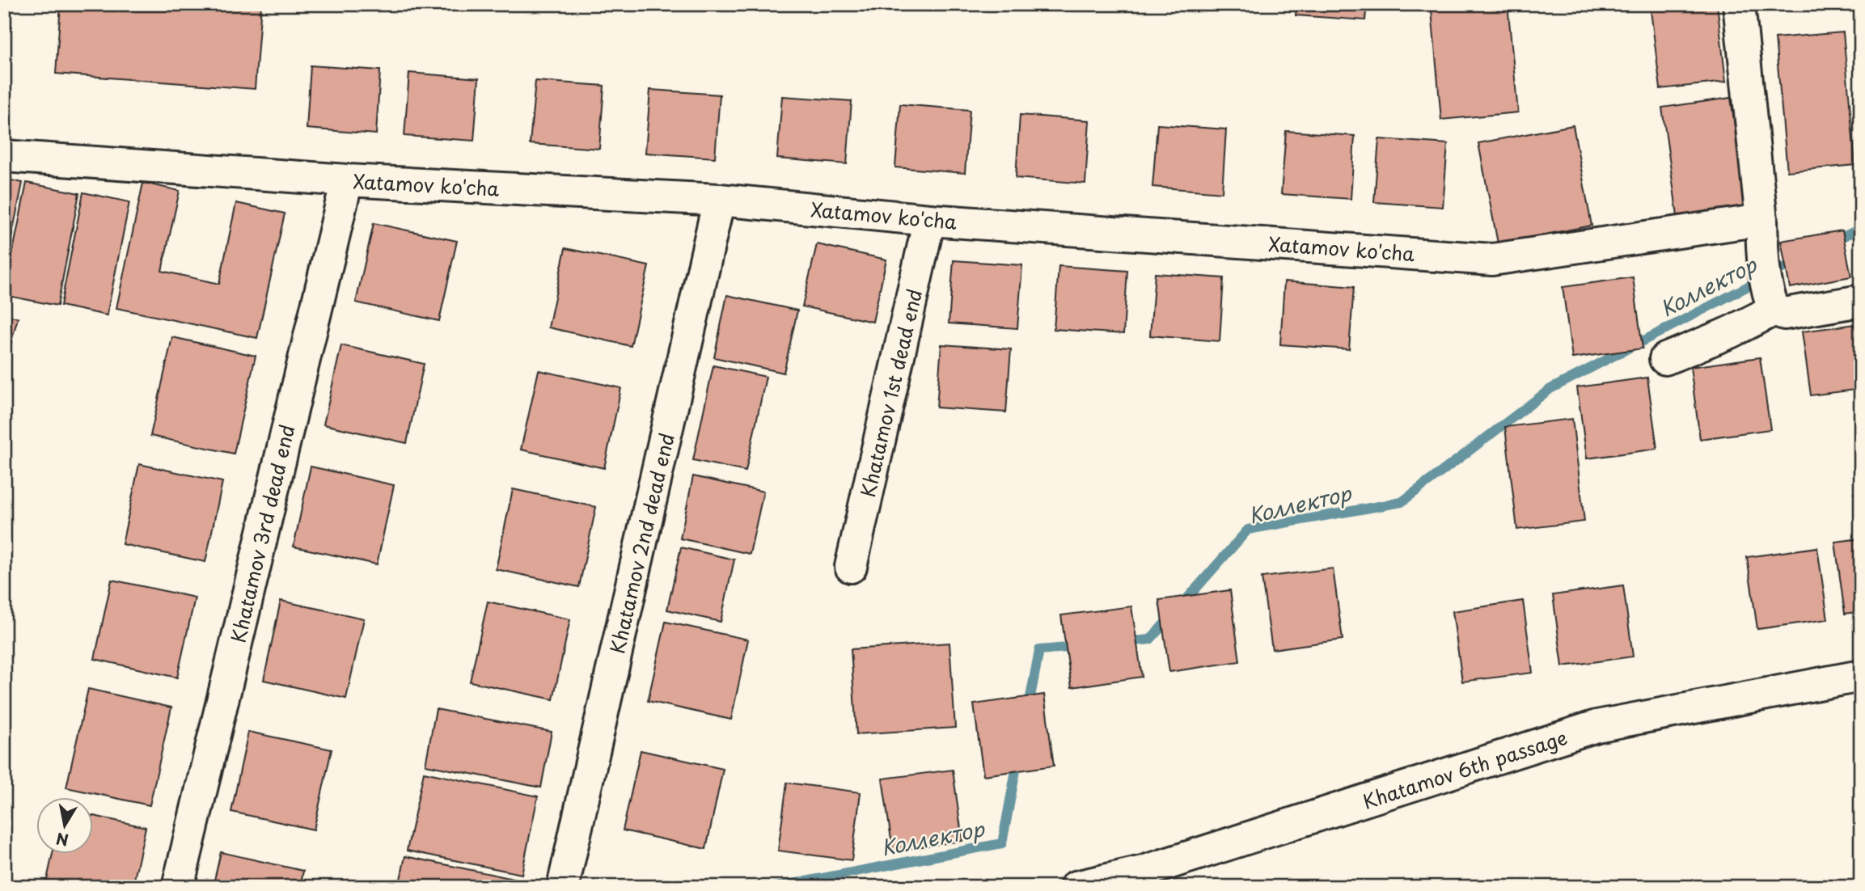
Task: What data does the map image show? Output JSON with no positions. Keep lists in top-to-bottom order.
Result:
{
  "streets": {
    "street": [
      "Xatamov ko'cha",
      "Khatamov 1st dead end",
      "Khatamov 3rd dead end",
      "Khatamov 2nd dead end",
      "Khatamov 6th passage"
    ]
  },
  "crossings": [
    ["Xatamov ko'cha", "Khatamov 1st dead end"],
    ["Xatamov ko'cha", "Khatamov 3rd dead end"],
    ["Xatamov ko'cha", "Khatamov 2nd dead end"]
  ],
  "water": ["Коллектор"],
  "north": "bottom"
}
